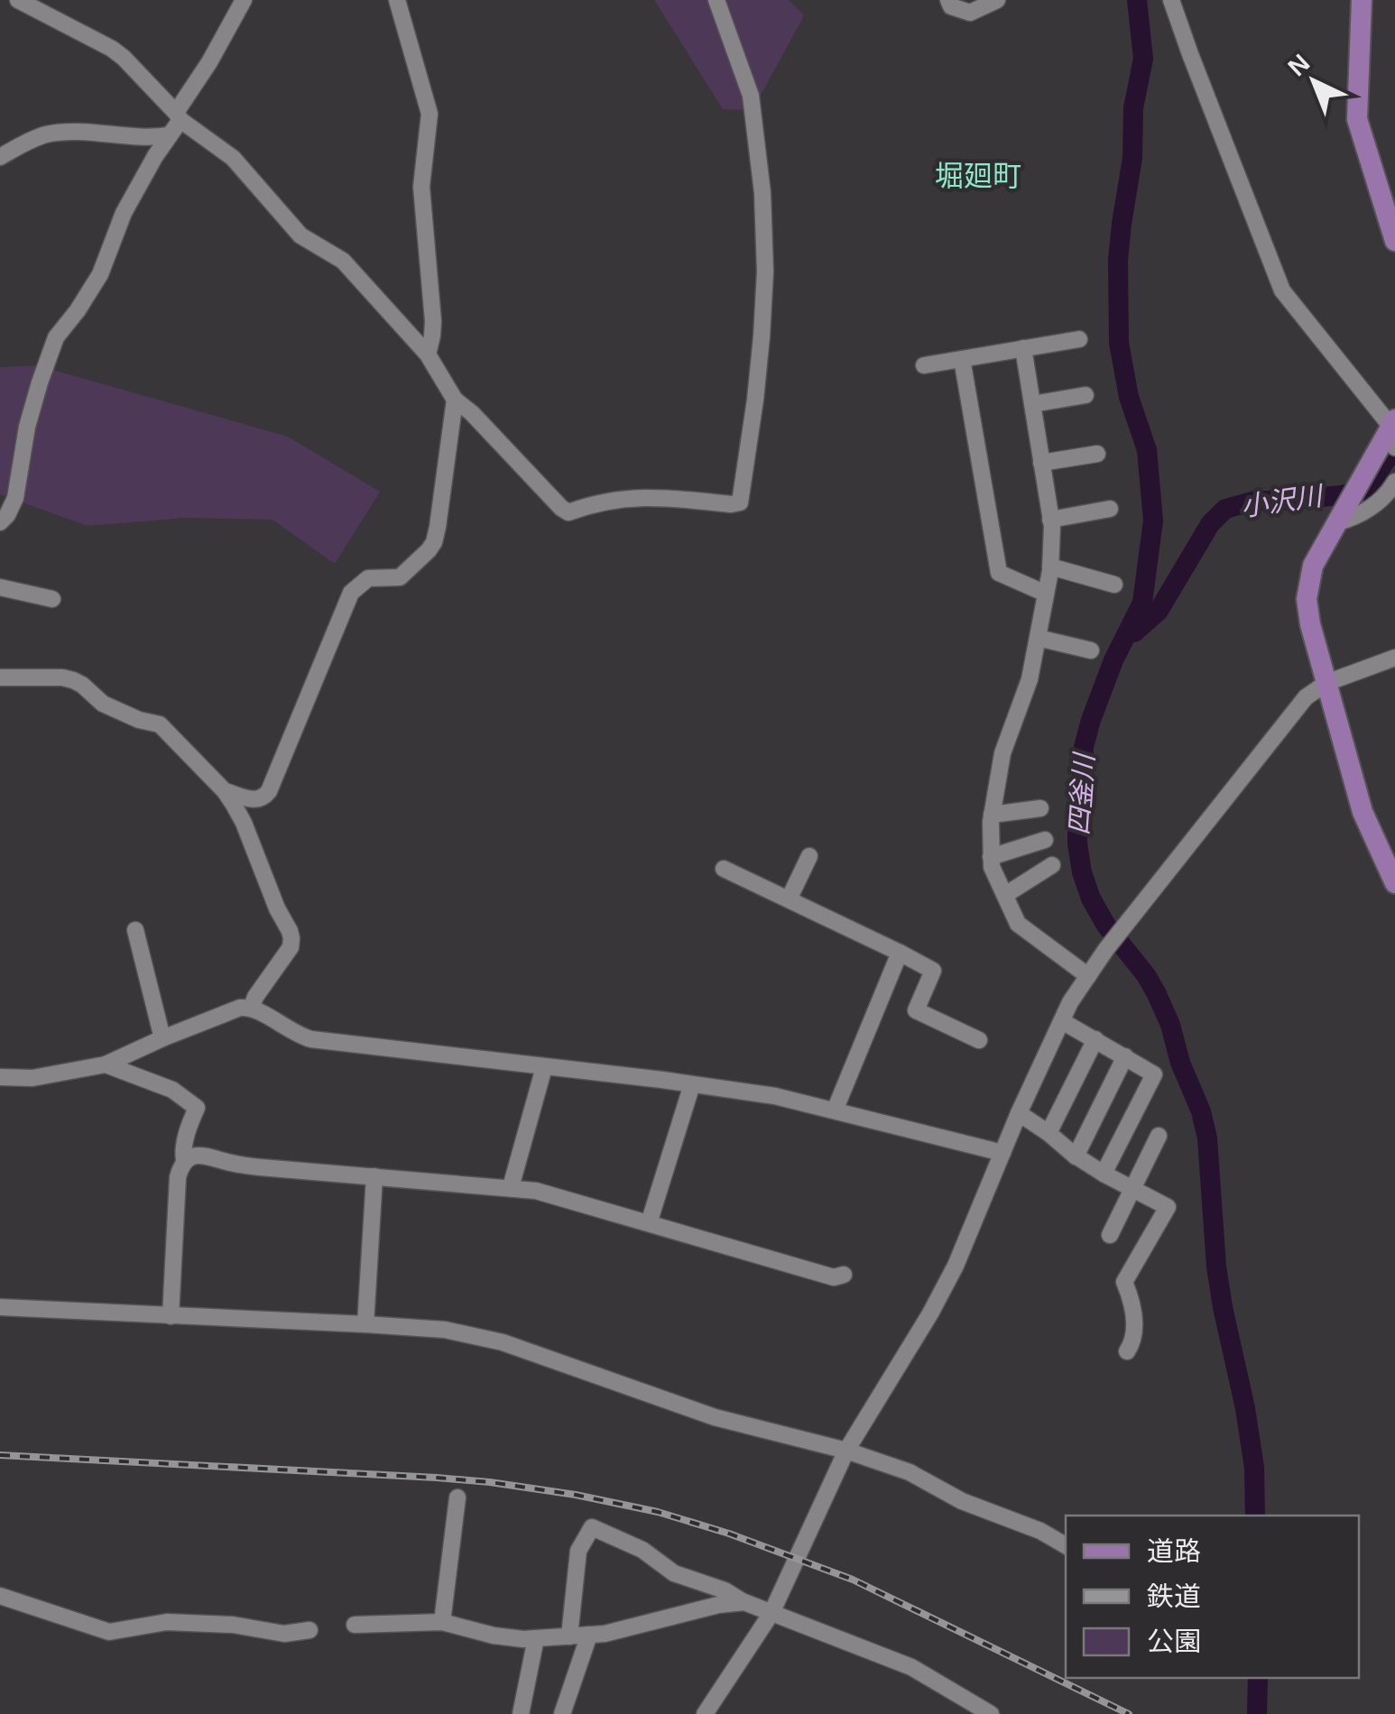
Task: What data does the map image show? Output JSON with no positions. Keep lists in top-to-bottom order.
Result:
{
  "districts": ["堀廻町"],
  "water": ["小沢川", "四釜川"],
  "legend": ["道路", "鉄道", "公園"],
  "north": "top left"
}
